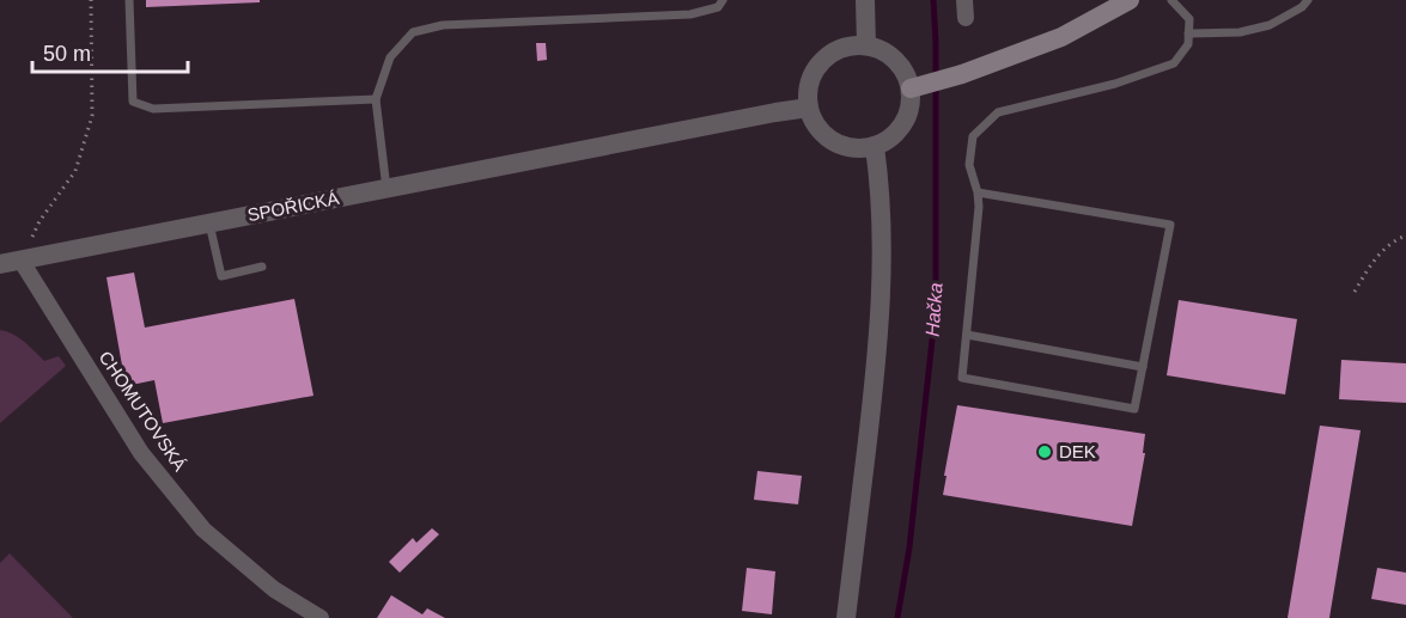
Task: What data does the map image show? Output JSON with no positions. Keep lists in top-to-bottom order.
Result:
{
  "streets": {
    "street": ["SPOŘICKÁ", "CHOMUTOVSKÁ"]
  },
  "crossings": [
    ["SPOŘICKÁ", "CHOMUTOVSKÁ"]
  ],
  "water": ["Hačka"],
  "places": ["DEK"],
  "scale_bar": "50 m"
}
